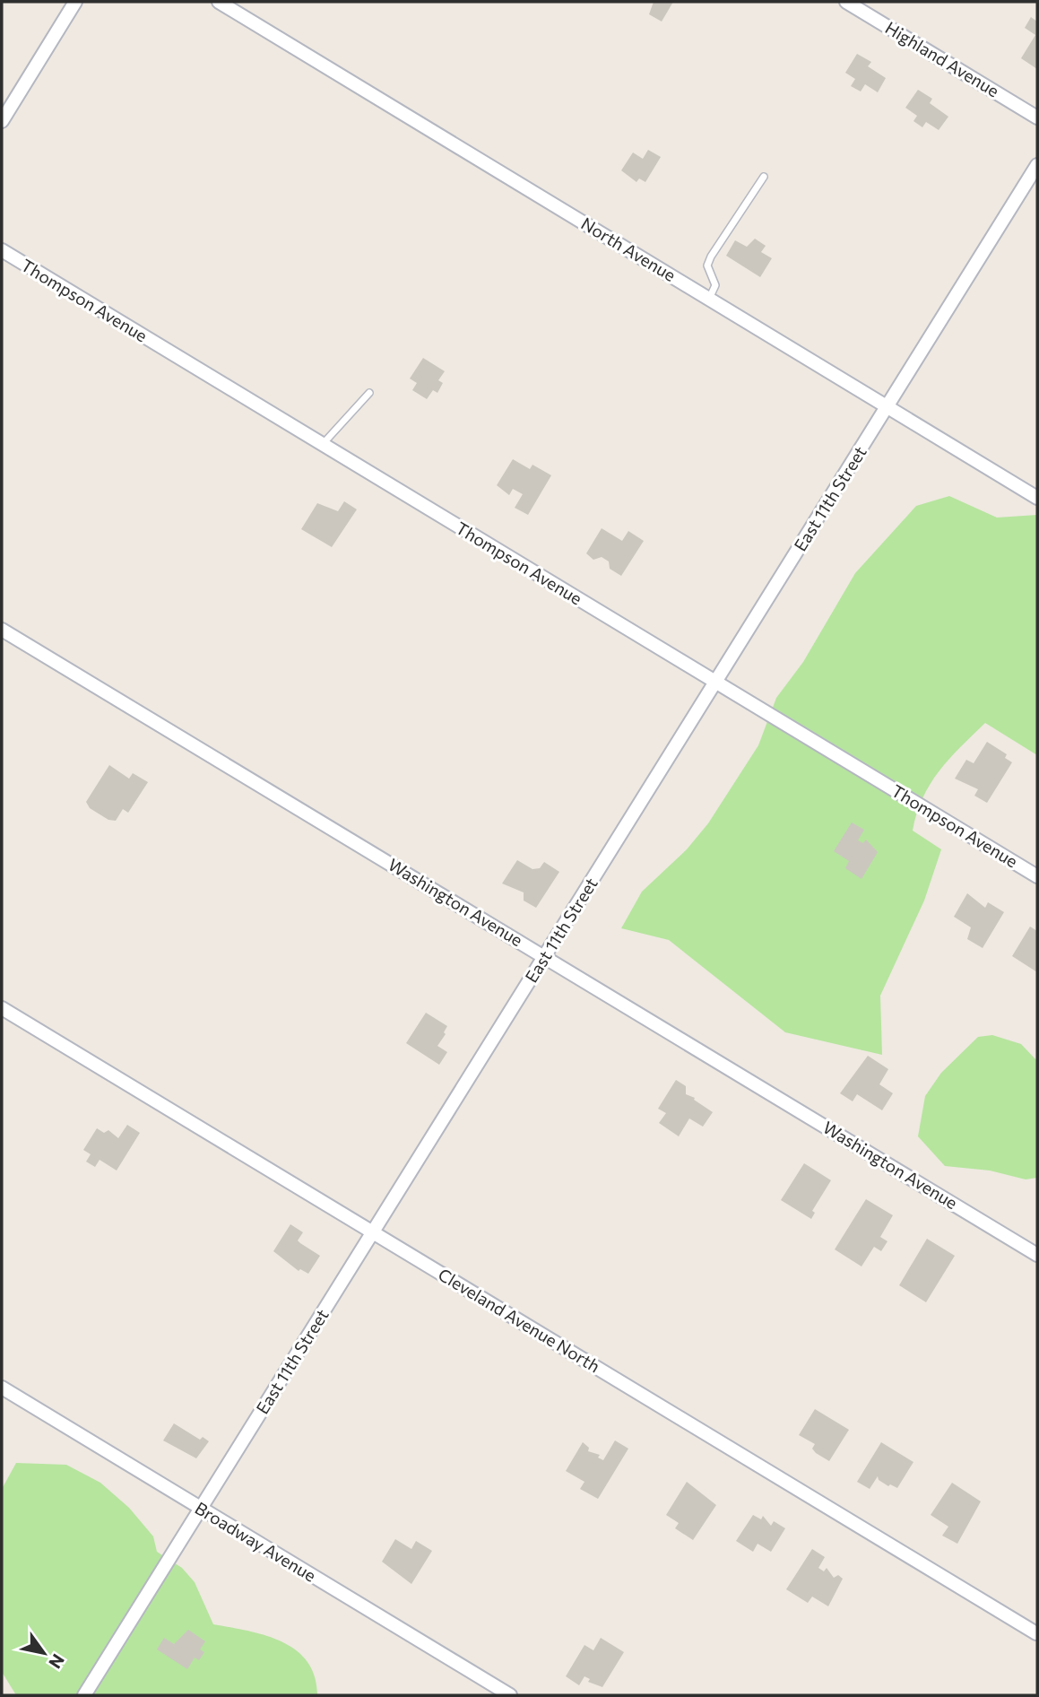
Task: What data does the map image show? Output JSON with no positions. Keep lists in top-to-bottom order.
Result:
{
  "streets": {
    "street": [
      "Highland Avenue",
      "North Avenue",
      "Thompson Avenue",
      "East 11th Street",
      "Washington Avenue",
      "Cleveland Avenue North",
      "Broadway Avenue"
    ]
  },
  "crossings": [
    ["North Avenue", "East 11th Street"],
    ["Thompson Avenue", "East 11th Street"],
    ["East 11th Street", "Washington Avenue"],
    ["East 11th Street", "Cleveland Avenue North"],
    ["East 11th Street", "Broadway Avenue"]
  ],
  "north": "bottom right"
}
